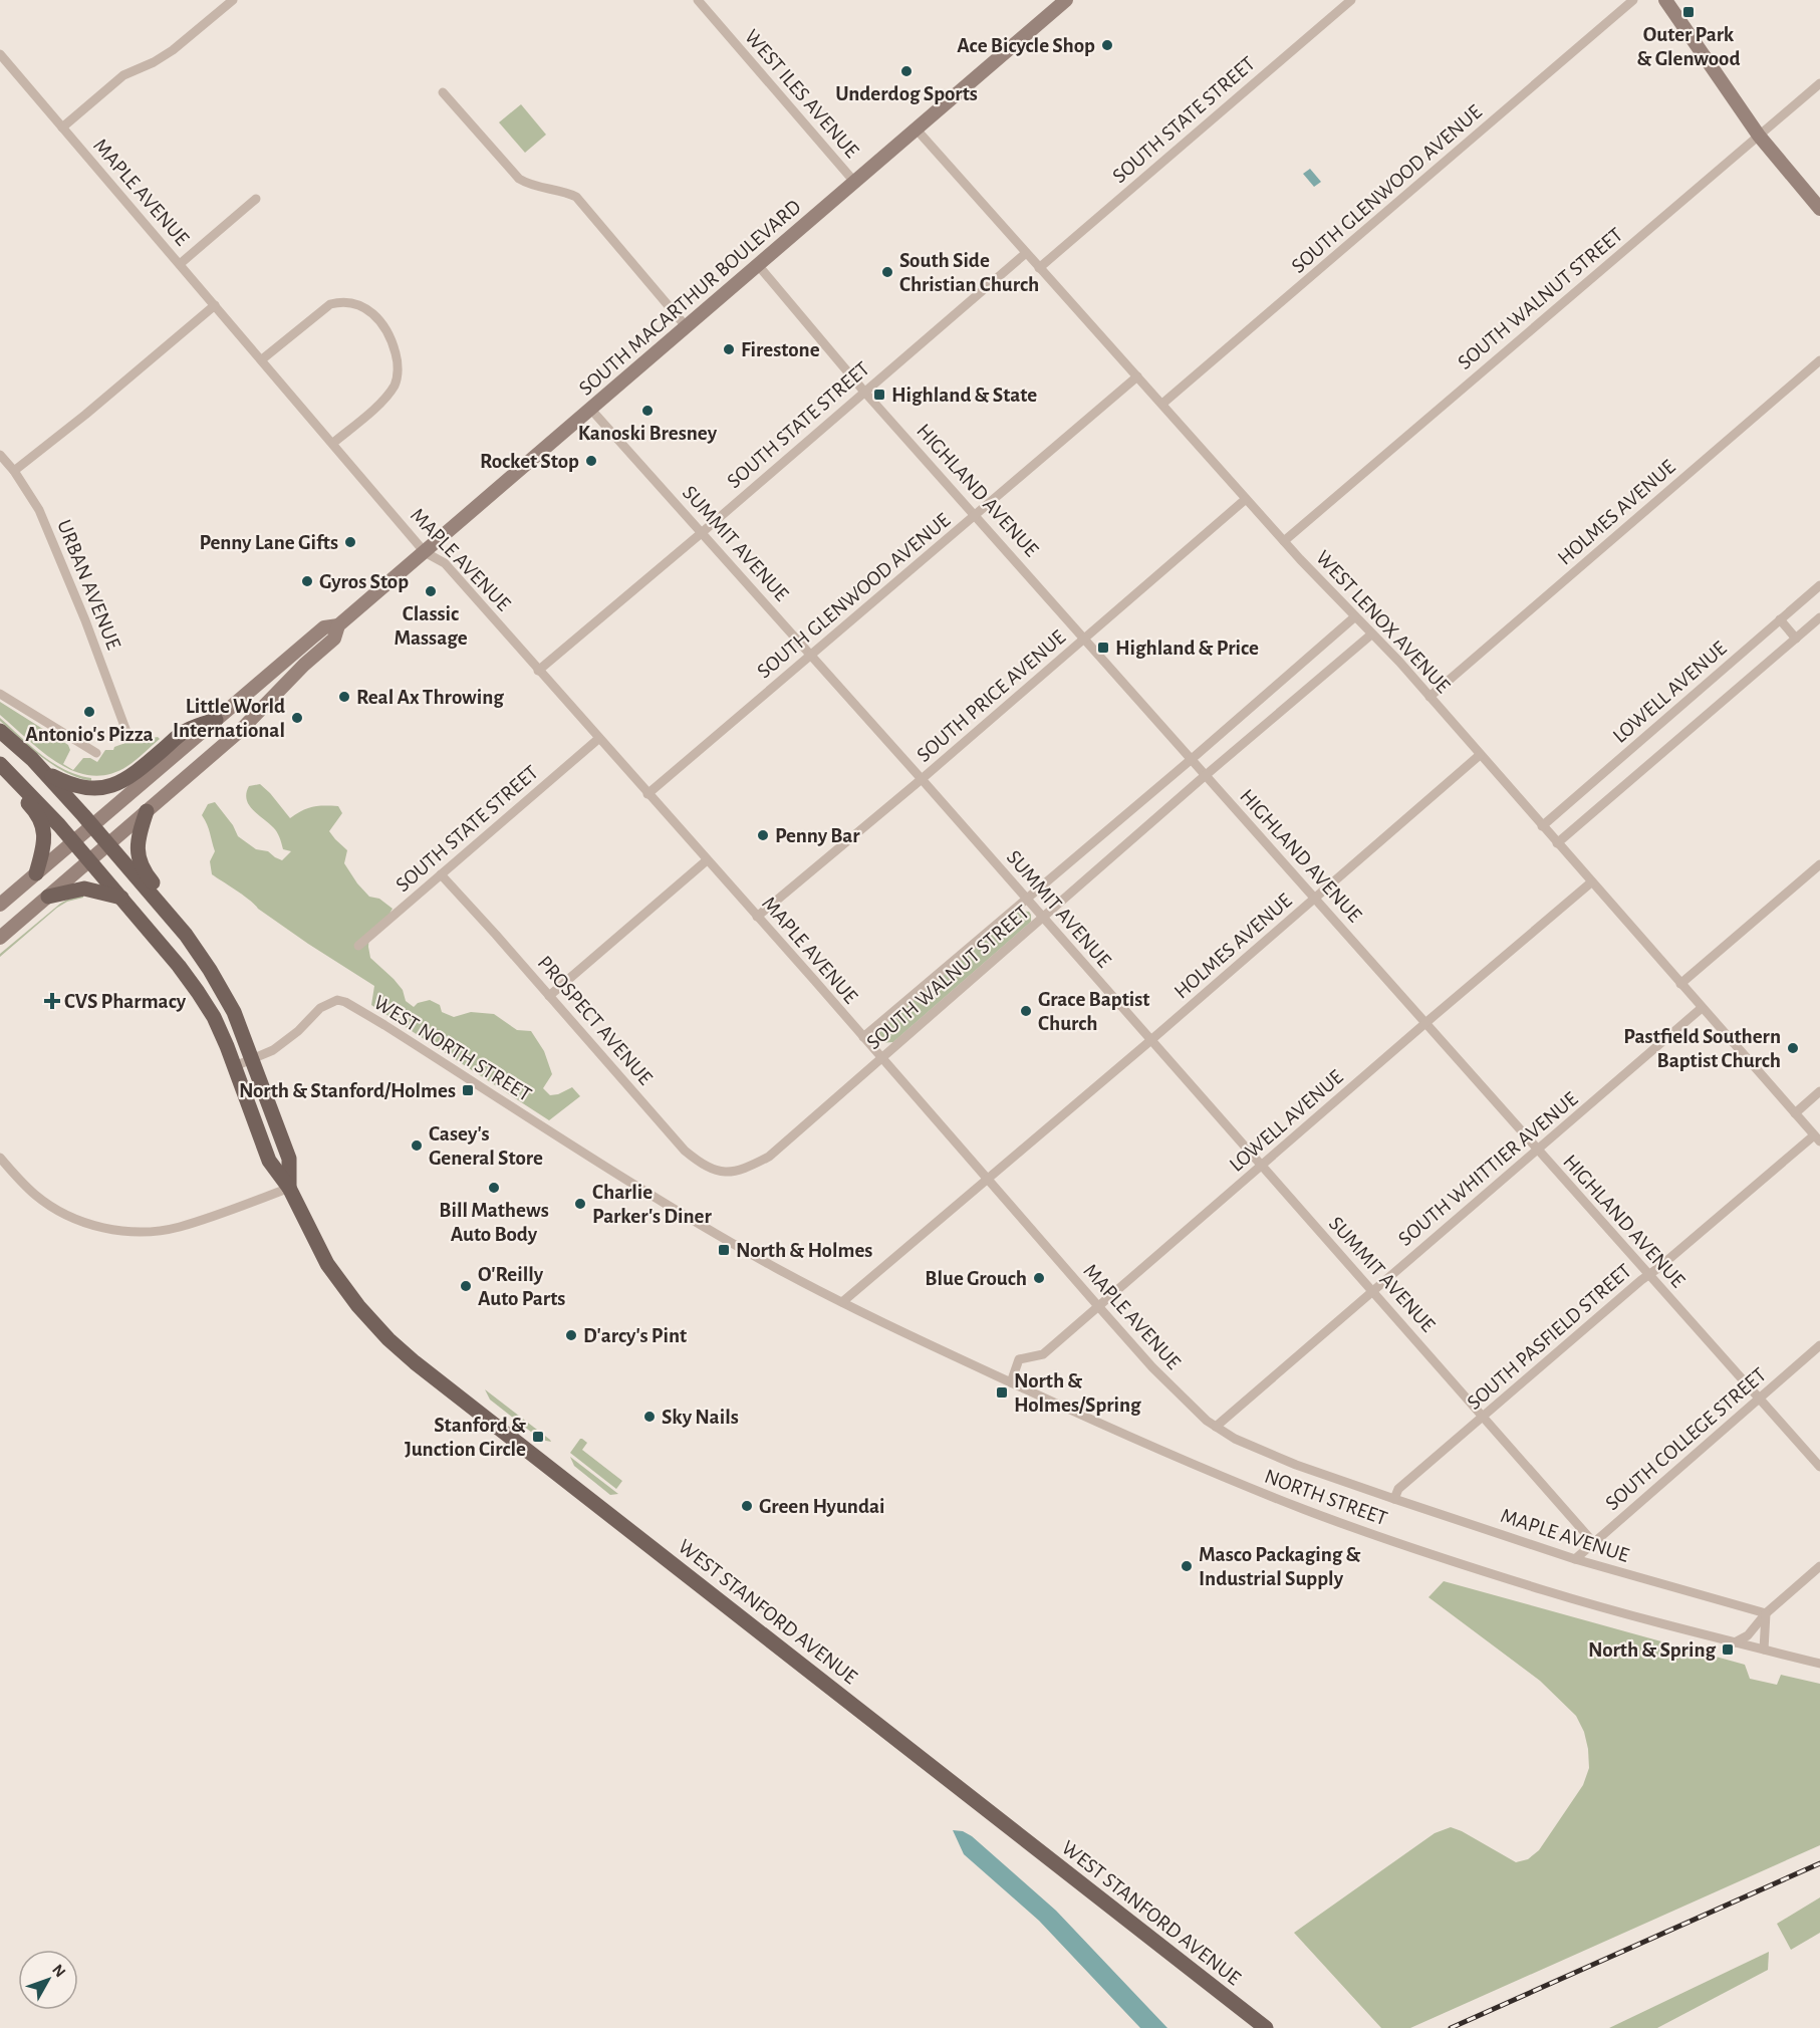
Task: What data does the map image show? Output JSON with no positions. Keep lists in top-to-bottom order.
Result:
{
  "streets": {
    "main road": ["SOUTH MACARTHUR BOULEVARD", "WEST STANFORD AVENUE"],
    "street": [
      "WEST ILES AVENUE",
      "SOUTH STATE STREET",
      "SOUTH GLENWOOD AVENUE",
      "MAPLE AVENUE",
      "SOUTH WALNUT STREET",
      "HIGHLAND AVENUE",
      "HOLMES AVENUE",
      "SUMMIT AVENUE",
      "URBAN AVENUE",
      "WEST LENOX AVENUE",
      "LOWELL AVENUE",
      "SOUTH PRICE AVENUE",
      "PROSPECT AVENUE",
      "WEST NORTH STREET",
      "SOUTH WHITTIER AVENUE",
      "SOUTH PASFIELD STREET",
      "SOUTH COLLEGE STREET",
      "NORTH STREET"
    ]
  },
  "crossings": [
    ["WEST ILES AVENUE", "SOUTH MACARTHUR BOULEVARD"],
    ["SOUTH STATE STREET", "MAPLE AVENUE"],
    ["SOUTH STATE STREET", "HIGHLAND AVENUE"],
    ["SOUTH STATE STREET", "SUMMIT AVENUE"],
    ["SOUTH STATE STREET", "WEST LENOX AVENUE"],
    ["SOUTH STATE STREET", "PROSPECT AVENUE"],
    ["SOUTH GLENWOOD AVENUE", "MAPLE AVENUE"],
    ["SOUTH GLENWOOD AVENUE", "HIGHLAND AVENUE"],
    ["SOUTH GLENWOOD AVENUE", "SUMMIT AVENUE"],
    ["SOUTH GLENWOOD AVENUE", "WEST LENOX AVENUE"],
    ["MAPLE AVENUE", "SOUTH MACARTHUR BOULEVARD"],
    ["MAPLE AVENUE", "SOUTH WALNUT STREET"],
    ["MAPLE AVENUE", "HOLMES AVENUE"],
    ["MAPLE AVENUE", "LOWELL AVENUE"],
    ["MAPLE AVENUE", "SOUTH PRICE AVENUE"],
    ["MAPLE AVENUE", "SOUTH WHITTIER AVENUE"],
    ["MAPLE AVENUE", "SOUTH PASFIELD STREET"],
    ["MAPLE AVENUE", "SOUTH COLLEGE STREET"],
    ["SOUTH MACARTHUR BOULEVARD", "HIGHLAND AVENUE"],
    ["SOUTH MACARTHUR BOULEVARD", "SUMMIT AVENUE"],
    ["SOUTH MACARTHUR BOULEVARD", "WEST LENOX AVENUE"],
    ["SOUTH MACARTHUR BOULEVARD", "WEST STANFORD AVENUE"],
    ["SOUTH WALNUT STREET", "HIGHLAND AVENUE"],
    ["SOUTH WALNUT STREET", "SUMMIT AVENUE"],
    ["SOUTH WALNUT STREET", "WEST LENOX AVENUE"],
    ["SOUTH WALNUT STREET", "PROSPECT AVENUE"],
    ["HIGHLAND AVENUE", "HOLMES AVENUE"],
    ["HIGHLAND AVENUE", "LOWELL AVENUE"],
    ["HIGHLAND AVENUE", "SOUTH PRICE AVENUE"],
    ["HIGHLAND AVENUE", "SOUTH WHITTIER AVENUE"],
    ["HIGHLAND AVENUE", "SOUTH PASFIELD STREET"],
    ["HIGHLAND AVENUE", "SOUTH COLLEGE STREET"],
    ["HOLMES AVENUE", "SUMMIT AVENUE"],
    ["HOLMES AVENUE", "WEST LENOX AVENUE"],
    ["HOLMES AVENUE", "WEST NORTH STREET"],
    ["HOLMES AVENUE", "NORTH STREET"],
    ["SUMMIT AVENUE", "LOWELL AVENUE"],
    ["SUMMIT AVENUE", "SOUTH PRICE AVENUE"],
    ["SUMMIT AVENUE", "SOUTH WHITTIER AVENUE"],
    ["SUMMIT AVENUE", "SOUTH PASFIELD STREET"],
    ["SUMMIT AVENUE", "SOUTH COLLEGE STREET"],
    ["WEST LENOX AVENUE", "LOWELL AVENUE"],
    ["WEST LENOX AVENUE", "SOUTH PRICE AVENUE"],
    ["WEST LENOX AVENUE", "SOUTH WHITTIER AVENUE"],
    ["WEST LENOX AVENUE", "SOUTH PASFIELD STREET"],
    ["LOWELL AVENUE", "NORTH STREET"],
    ["WEST NORTH STREET", "NORTH STREET"],
    ["WEST NORTH STREET", "WEST STANFORD AVENUE"]
  ],
  "places": {
    "transit": [
      "Outer Park & Glenwood",
      "Highland & State",
      "Highland & Price",
      "North & Stanford/Holmes",
      "North & Holmes",
      "North & Holmes/Spring",
      "Stanford & Junction Circle",
      "North & Spring"
    ],
    "other": [
      "Ace Bicycle Shop",
      "Underdog Sports",
      "South Side Christian Church",
      "Firestone",
      "Kanoski Bresney",
      "Rocket Stop",
      "Penny Lane Gifts",
      "Gyros Stop",
      "Classic Massage",
      "Real Ax Throwing",
      "Antonio's Pizza",
      "Little World International",
      "Penny Bar",
      "Grace Baptist Church",
      "Pastfield Southern Baptist Church",
      "Casey's General Store",
      "Bill Mathews Auto Body",
      "Charlie Parker's Diner",
      "Blue Grouch",
      "O'Reilly Auto Parts",
      "D'arcy's Pint",
      "Sky Nails",
      "Green Hyundai",
      "Masco Packaging & Industrial Supply"
    ],
    "health": ["CVS Pharmacy"]
  },
  "north": "top right"
}
